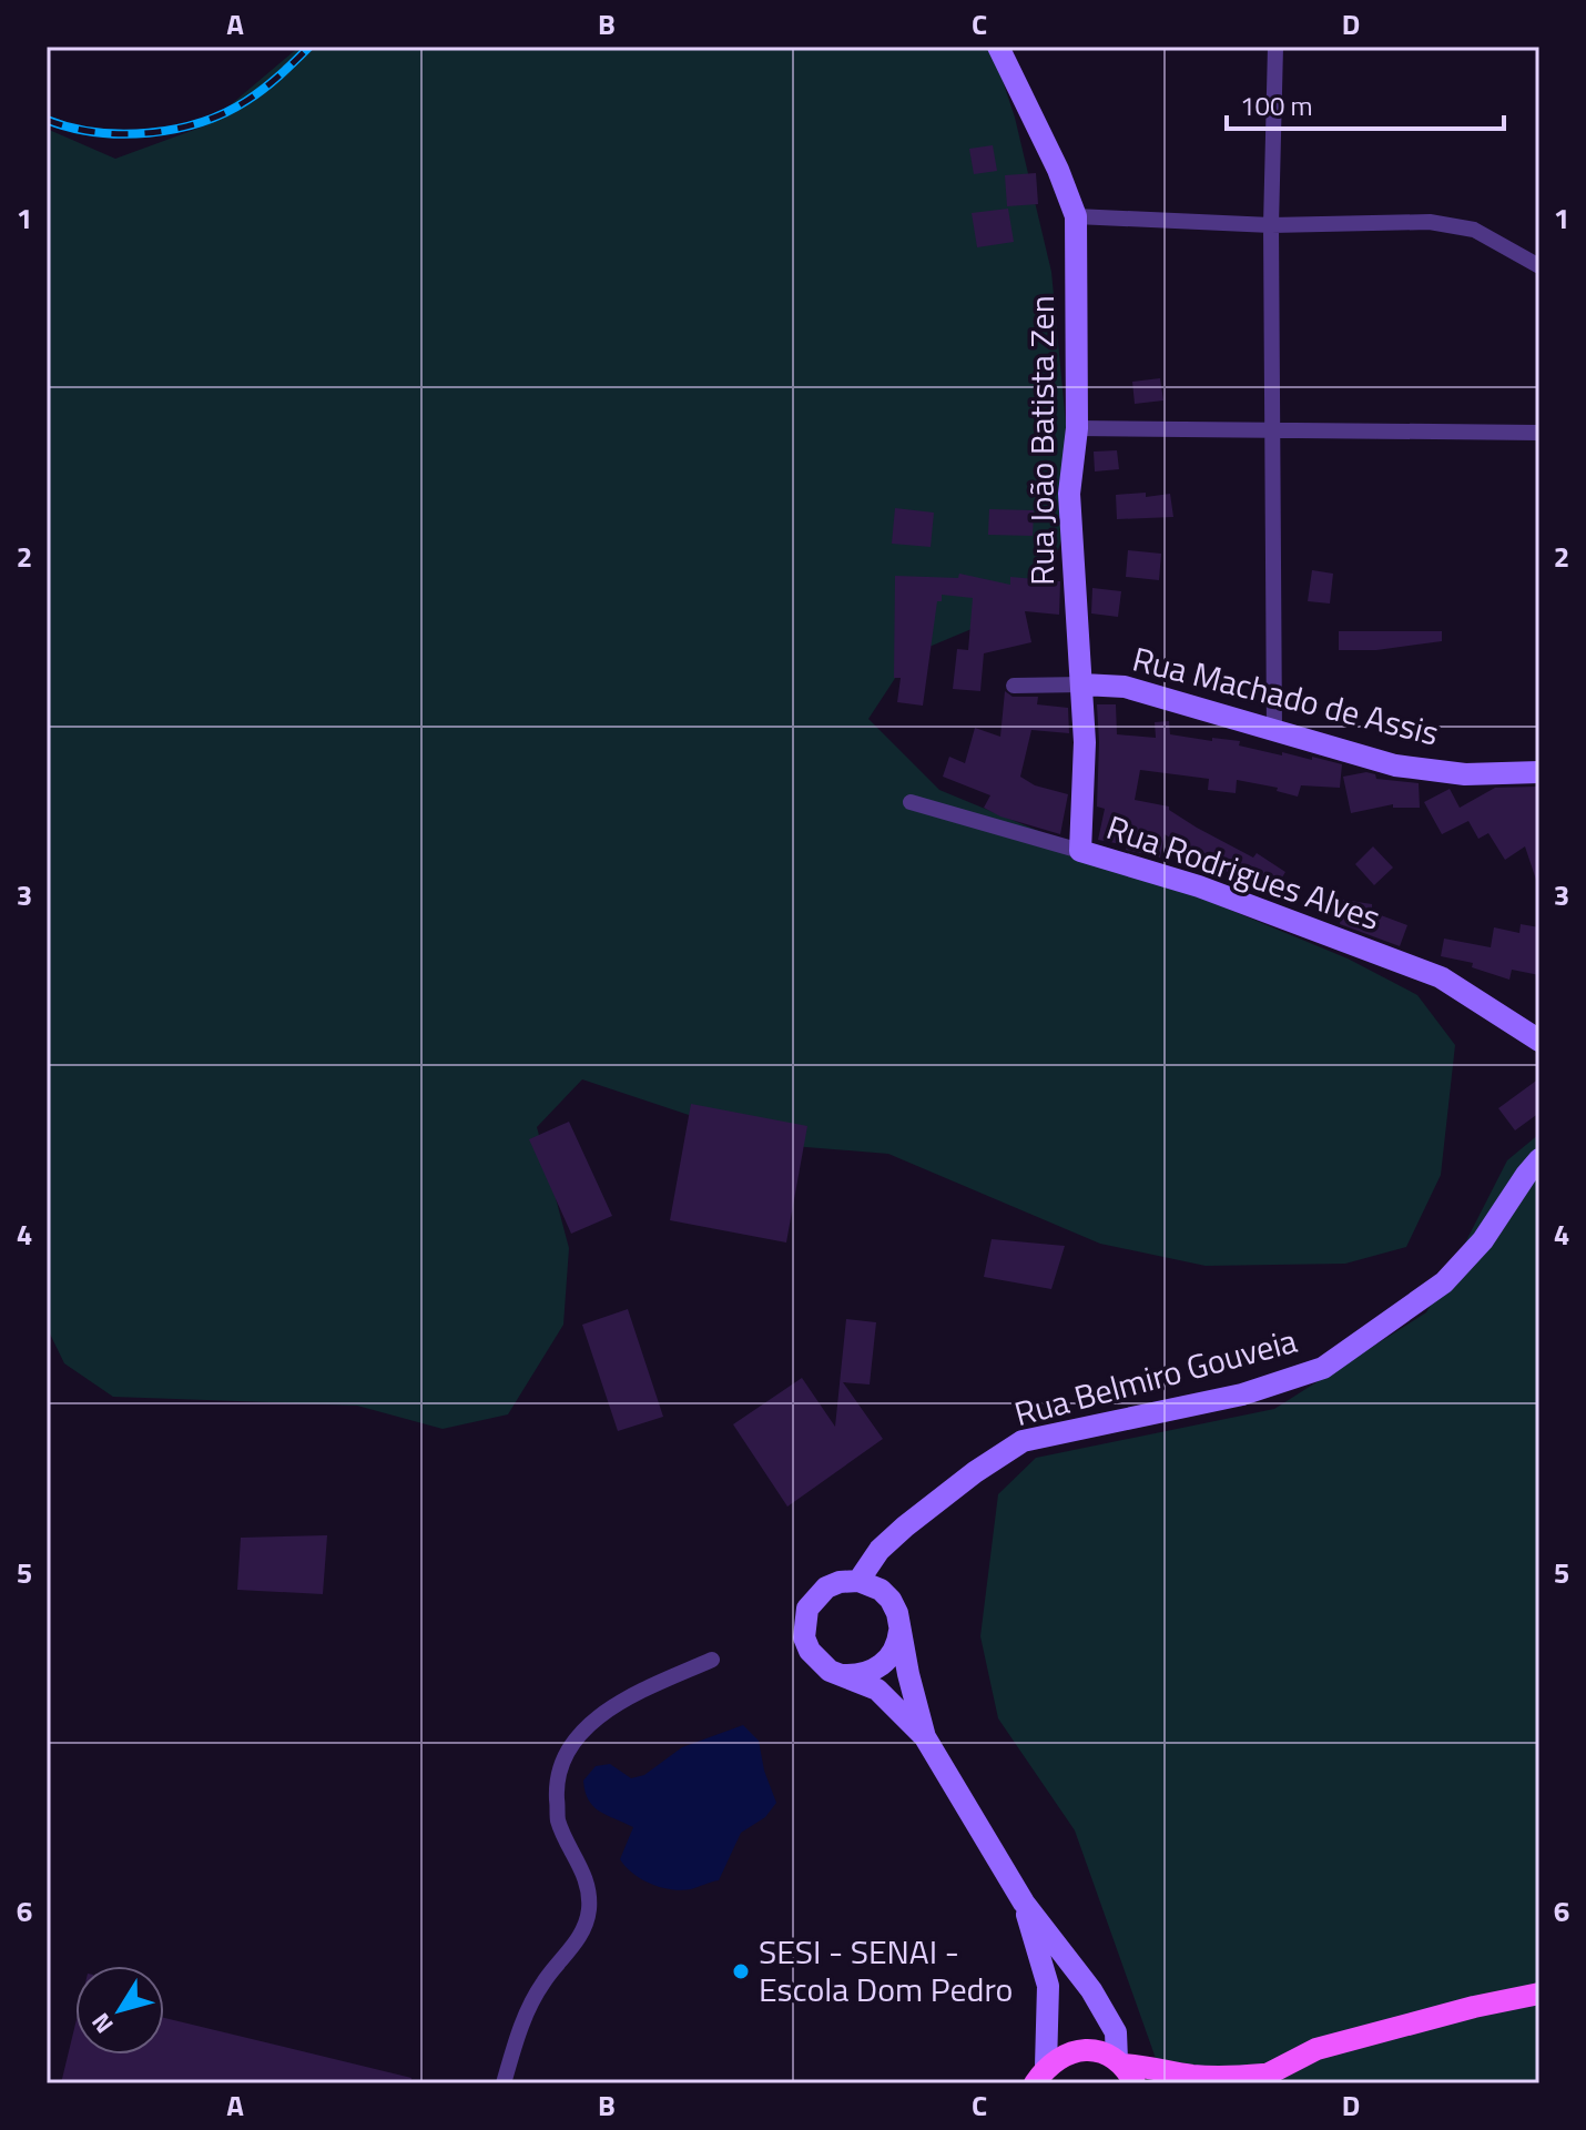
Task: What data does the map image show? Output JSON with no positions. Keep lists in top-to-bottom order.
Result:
{
  "streets": {
    "street": [
      "Rua João Batista Zen",
      "Rua Machado de Assis",
      "Rua Rodrigues Alves",
      "Rua Belmiro Gouveia"
    ]
  },
  "crossings": [
    ["Rua João Batista Zen", "Rua Machado de Assis"],
    ["Rua João Batista Zen", "Rua Rodrigues Alves"]
  ],
  "places": ["SESI - SENAI - Escola Dom Pedro"],
  "scale_bar": "100 m",
  "north": "bottom left",
  "grid": {
    "columns": [
      "A",
      "B",
      "C",
      "D"
    ],
    "rows": [
      "1",
      "2",
      "3",
      "4",
      "5",
      "6"
    ]
  }
}
